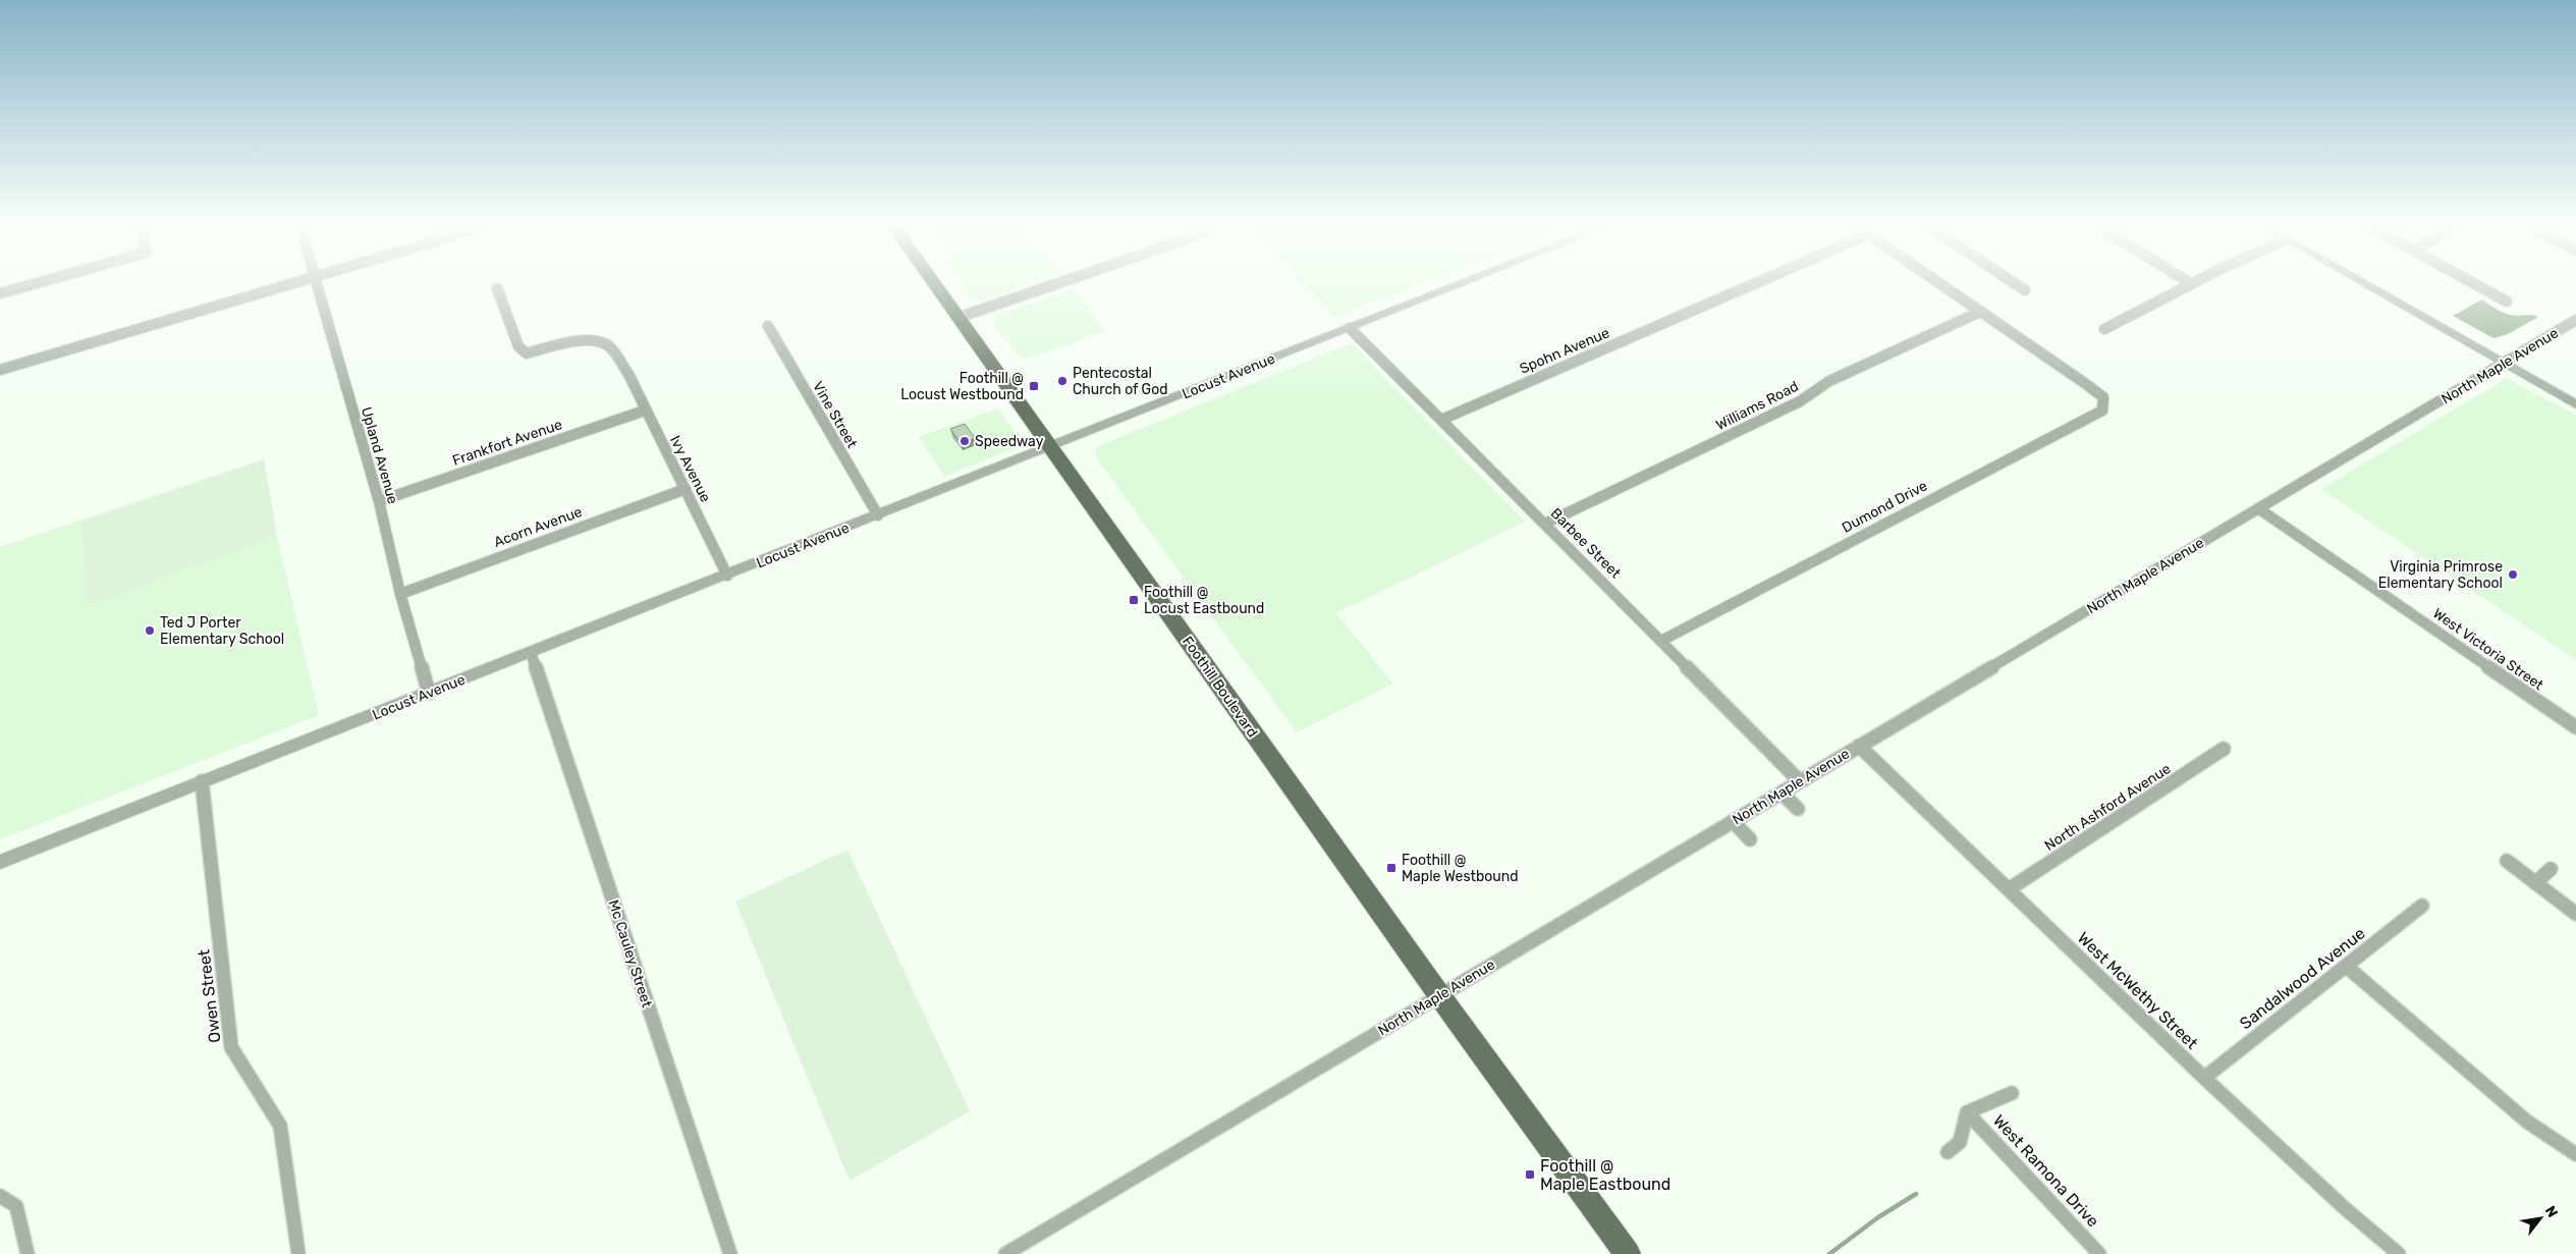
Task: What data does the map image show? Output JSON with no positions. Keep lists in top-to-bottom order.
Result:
{
  "streets": {
    "main road": ["Foothill Boulevard"],
    "street": [
      "Spohn Avenue",
      "North Maple Avenue",
      "Locust Avenue",
      "Williams Road",
      "Vine Street",
      "Frankfort Avenue",
      "Upland Avenue",
      "Ivy Avenue",
      "Dumond Drive",
      "Acorn Avenue",
      "Barbee Street",
      "West Victoria Street",
      "North Ashford Avenue",
      "Mc Cauley Street",
      "Sandalwood Avenue",
      "West McWethy Street",
      "Owen Street",
      "West Ramona Drive"
    ]
  },
  "crossings": [
    ["Spohn Avenue", "Barbee Street"],
    ["North Maple Avenue", "Barbee Street"],
    ["North Maple Avenue", "West Victoria Street"],
    ["North Maple Avenue", "Foothill Boulevard"],
    ["North Maple Avenue", "West McWethy Street"],
    ["Locust Avenue", "Vine Street"],
    ["Locust Avenue", "Upland Avenue"],
    ["Locust Avenue", "Ivy Avenue"],
    ["Locust Avenue", "Barbee Street"],
    ["Locust Avenue", "Foothill Boulevard"],
    ["Locust Avenue", "Mc Cauley Street"],
    ["Locust Avenue", "Owen Street"],
    ["Williams Road", "Dumond Drive"],
    ["Williams Road", "Barbee Street"],
    ["Frankfort Avenue", "Upland Avenue"],
    ["Frankfort Avenue", "Ivy Avenue"],
    ["Upland Avenue", "Acorn Avenue"],
    ["Ivy Avenue", "Acorn Avenue"],
    ["Dumond Drive", "Barbee Street"],
    ["North Ashford Avenue", "West McWethy Street"],
    ["Sandalwood Avenue", "West McWethy Street"]
  ],
  "places": {
    "other": [
      "Pentecostal Church of God",
      "Speedway",
      "Virginia Primrose Elementary School",
      "Ted J Porter Elementary School"
    ],
    "transit": [
      "Foothill @ Locust Westbound",
      "Foothill @ Locust Eastbound",
      "Foothill @ Maple Westbound",
      "Foothill @ Maple Eastbound"
    ]
  },
  "north": "top right"
}
